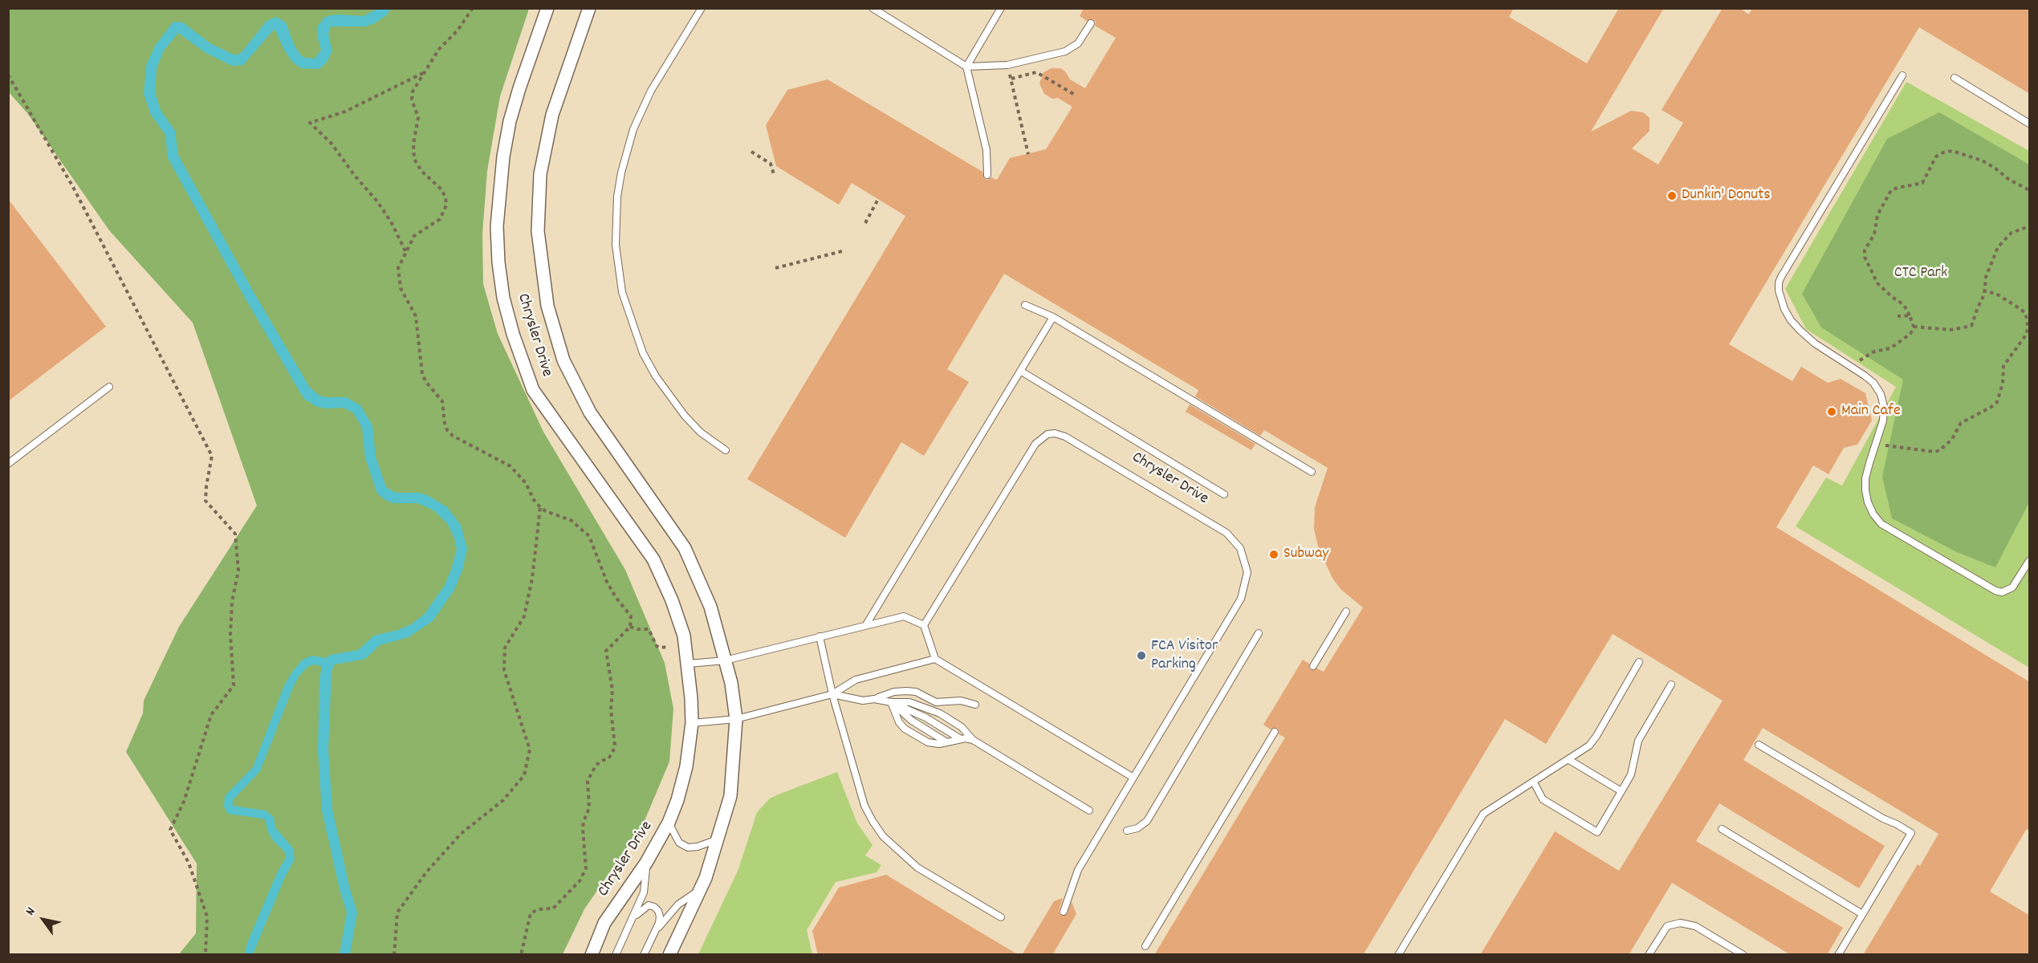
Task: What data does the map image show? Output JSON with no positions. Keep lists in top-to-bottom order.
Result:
{
  "streets": {
    "street": ["Chrysler Drive"]
  },
  "parks": ["CTC Park"],
  "places": [
    "Dunkin' Donuts",
    "Main Cafe",
    "Subway",
    "FCA Visitor Parking"
  ],
  "north": "top left"
}
